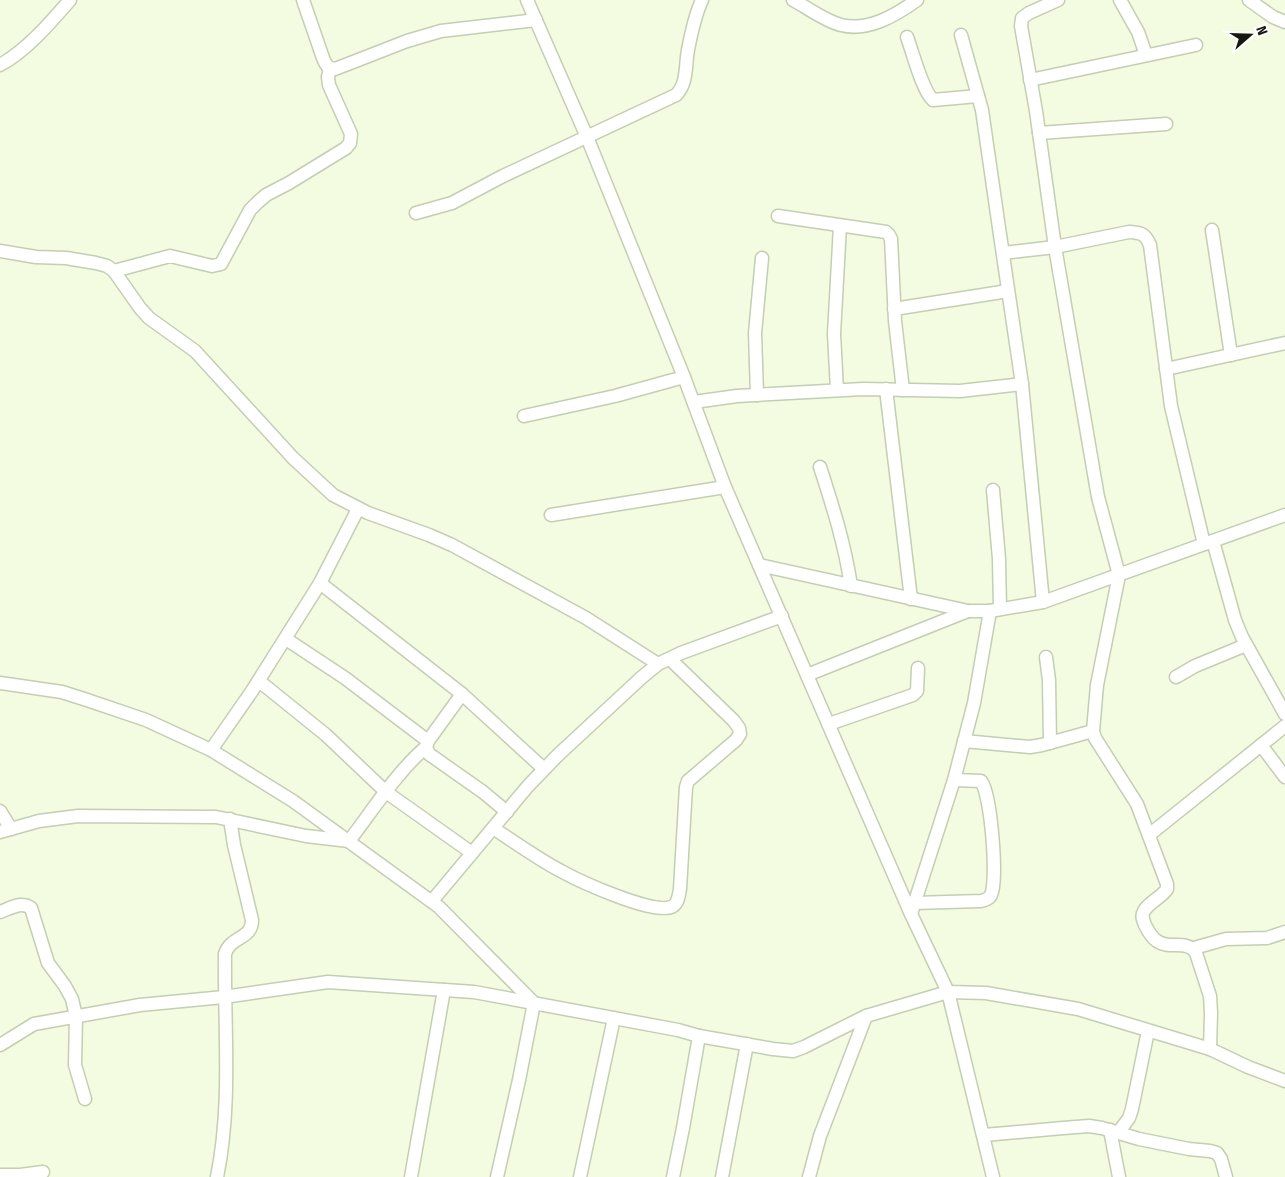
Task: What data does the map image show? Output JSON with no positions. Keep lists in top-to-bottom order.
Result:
{
  "north": "right"
}
